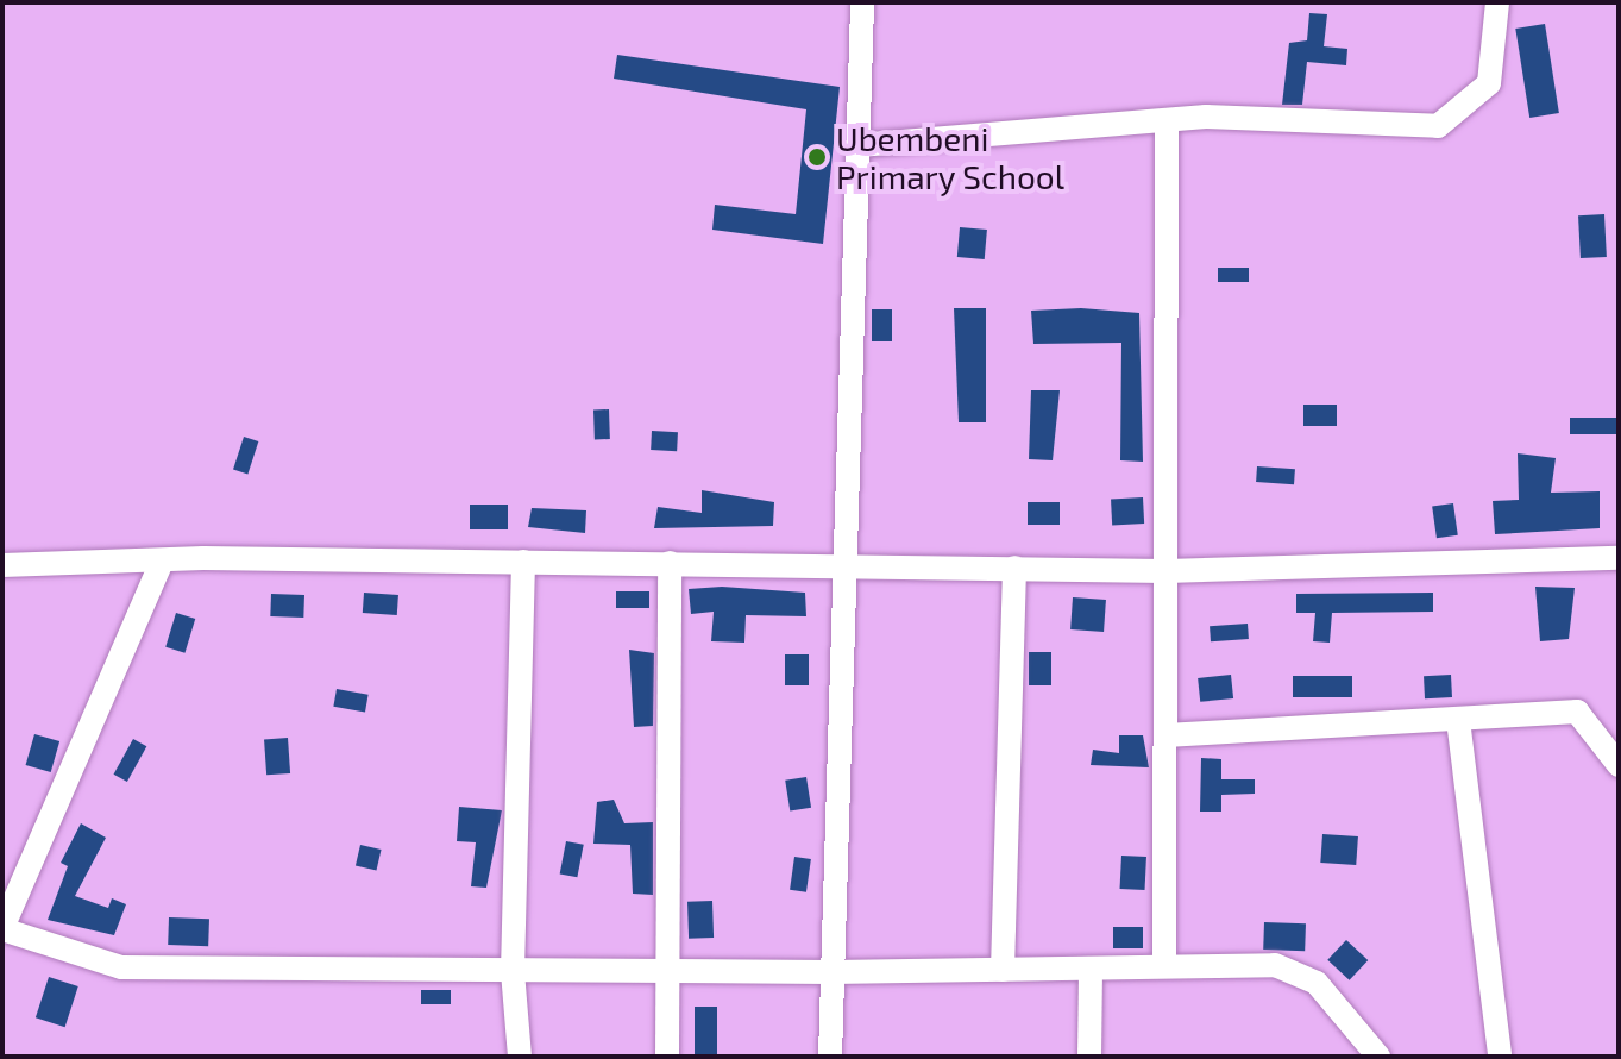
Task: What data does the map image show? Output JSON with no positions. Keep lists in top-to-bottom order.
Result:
{
  "places": ["Ubembeni Primary School"]
}
